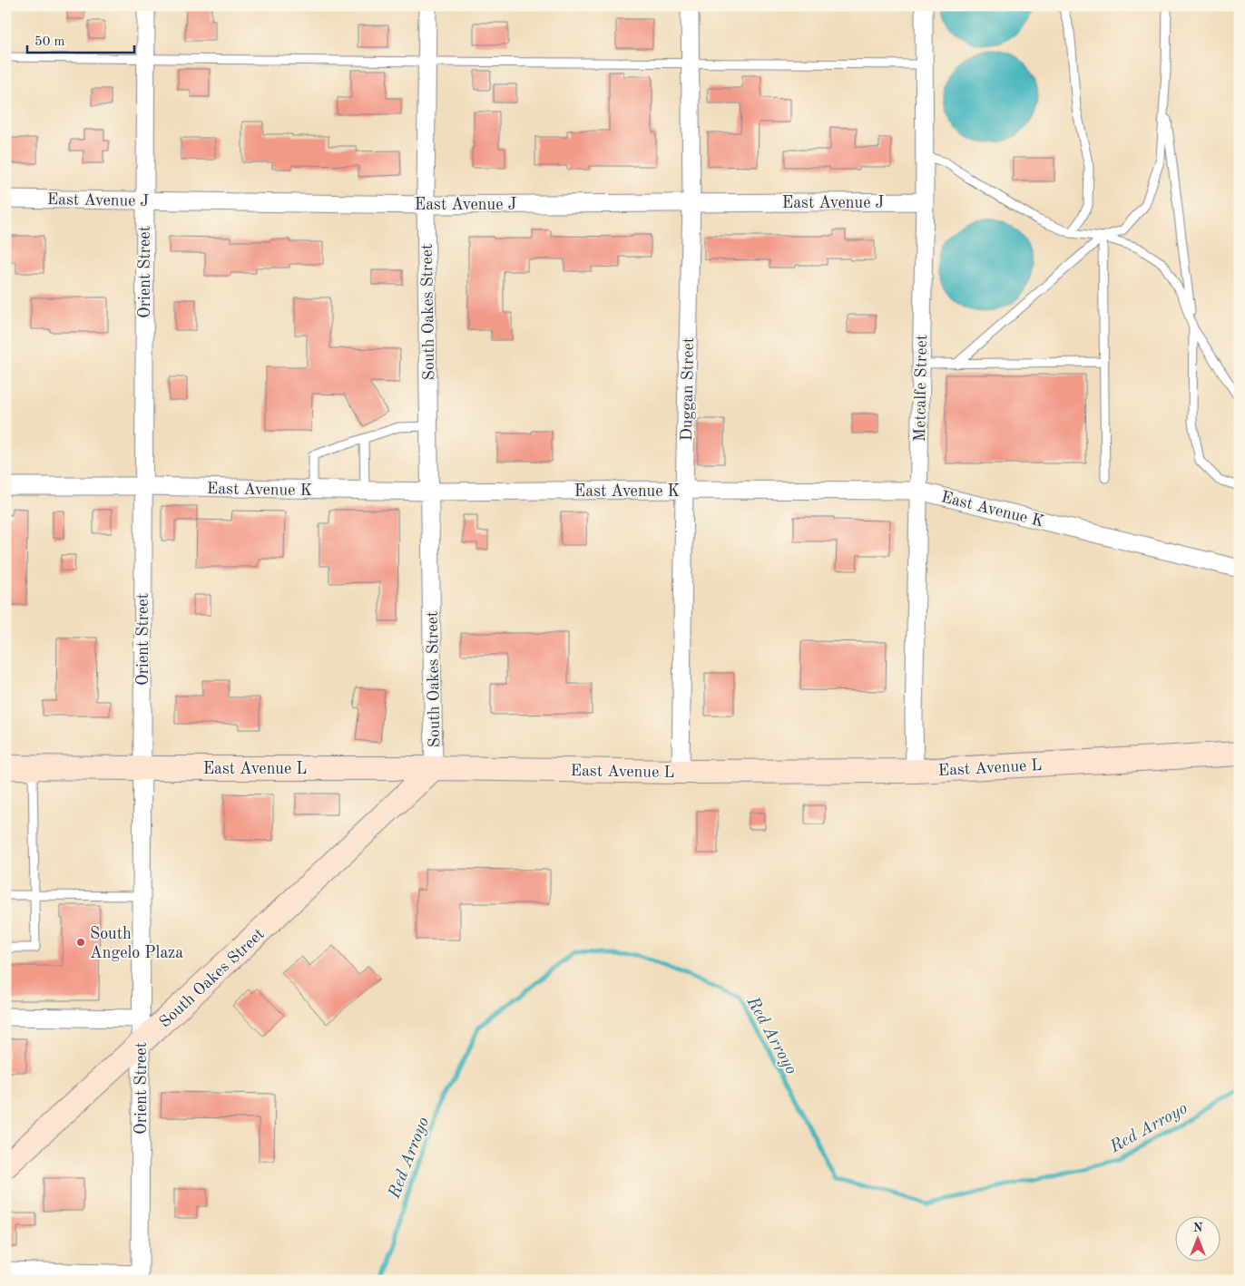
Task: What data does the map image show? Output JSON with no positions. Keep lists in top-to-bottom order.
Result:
{
  "streets": {
    "main road": ["South Oakes Street", "East Avenue L"],
    "street": [
      "East Avenue J",
      "Orient Street",
      "Metcalfe Street",
      "Duggan Street",
      "East Avenue K"
    ]
  },
  "crossings": [
    ["East Avenue J", "Orient Street"],
    ["East Avenue J", "South Oakes Street"],
    ["East Avenue J", "Metcalfe Street"],
    ["East Avenue J", "Duggan Street"],
    ["Orient Street", "South Oakes Street"],
    ["Orient Street", "East Avenue K"],
    ["Orient Street", "East Avenue L"],
    ["South Oakes Street", "East Avenue K"],
    ["South Oakes Street", "East Avenue L"],
    ["Metcalfe Street", "East Avenue K"],
    ["Metcalfe Street", "East Avenue L"],
    ["Duggan Street", "East Avenue K"],
    ["Duggan Street", "East Avenue L"]
  ],
  "water": ["Red Arroyo"],
  "places": ["South Angelo Plaza"],
  "scale_bar": "50 m",
  "north": "top"
}
